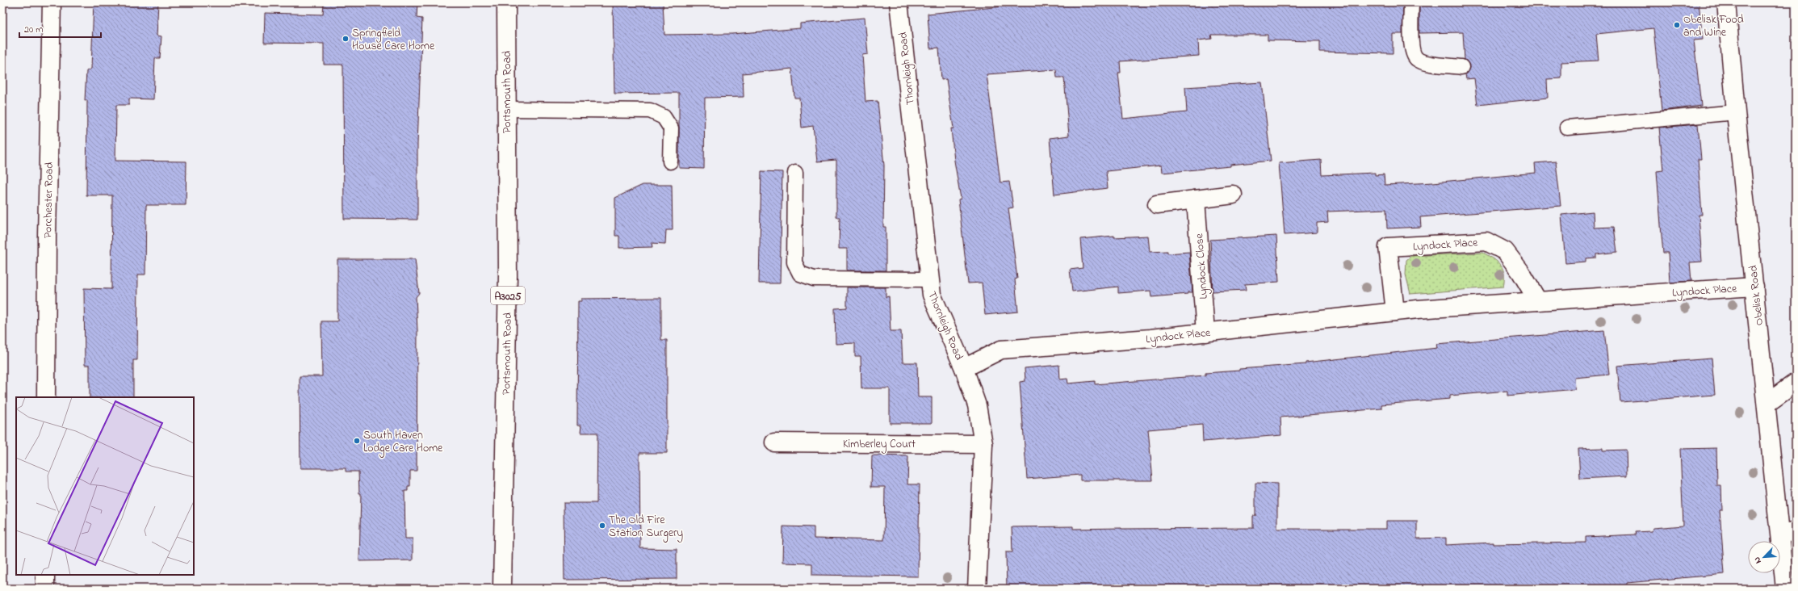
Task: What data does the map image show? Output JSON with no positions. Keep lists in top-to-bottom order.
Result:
{
  "streets": {
    "street": [
      "Thornleigh Road",
      "Portsmouth Road",
      "Porchester Road",
      "Lyndock Place",
      "Lyndock Close",
      "A3025",
      "Obelisk Road",
      "Kimberley Court"
    ]
  },
  "crossings": [
    ["Thornleigh Road", "Lyndock Place"],
    ["Thornleigh Road", "Kimberley Court"],
    ["Lyndock Place", "Lyndock Close"],
    ["Lyndock Place", "Obelisk Road"]
  ],
  "places": [
    "Obelisk Food and Wine",
    "Springfleld House Care Home",
    "South Haven Lodge Care Home",
    "The Old Fire Station Surgery"
  ],
  "scale_bar": "20 m",
  "north": "bottom left"
}
